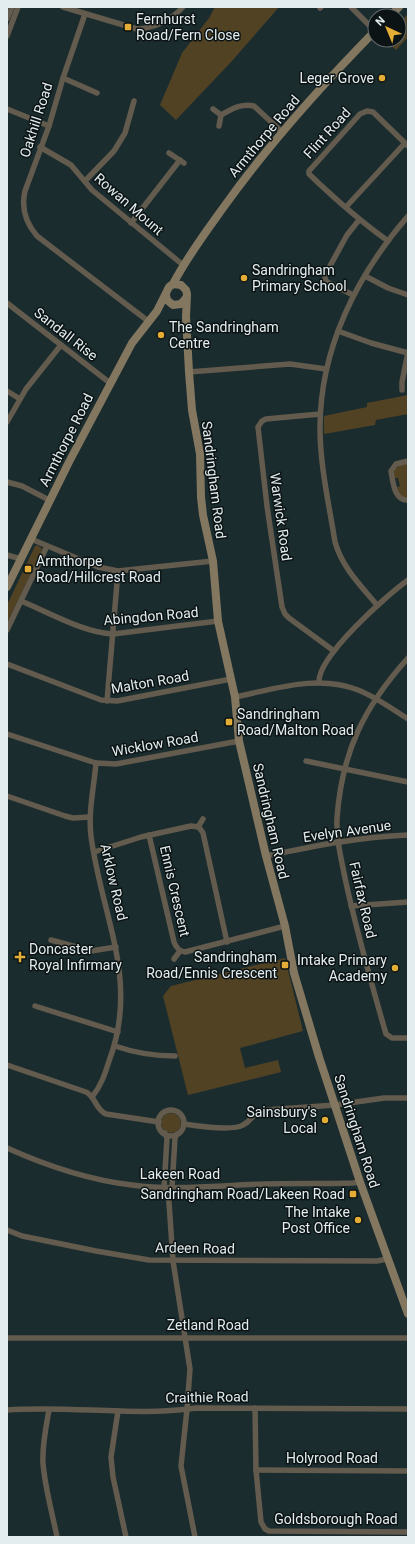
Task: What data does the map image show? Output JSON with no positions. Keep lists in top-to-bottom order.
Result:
{
  "streets": {
    "street": [
      "Oakhill Road",
      "Flint Road",
      "Armthorpe Road",
      "Rowan Mount",
      "Sandall Rise",
      "Sandringham Road",
      "Warwick Road",
      "Abingdon Road",
      "Malton Road",
      "Wicklow Road",
      "Evelyn Avenue",
      "Arklow Road",
      "Ennis Crescent",
      "Fairfax Road",
      "Lakeen Road",
      "Ardeen Road",
      "Zetland Road",
      "Craithie Road",
      "Holyrood Road",
      "Goldsborough Road"
    ]
  },
  "crossings": [
    ["Oakhill Road", "Armthorpe Road"],
    ["Oakhill Road", "Rowan Mount"],
    ["Armthorpe Road", "Rowan Mount"],
    ["Armthorpe Road", "Sandall Rise"],
    ["Armthorpe Road", "Sandringham Road"],
    ["Sandringham Road", "Abingdon Road"],
    ["Sandringham Road", "Malton Road"],
    ["Sandringham Road", "Wicklow Road"],
    ["Sandringham Road", "Evelyn Avenue"],
    ["Sandringham Road", "Ennis Crescent"],
    ["Sandringham Road", "Lakeen Road"],
    ["Sandringham Road", "Ardeen Road"],
    ["Wicklow Road", "Arklow Road"],
    ["Evelyn Avenue", "Fairfax Road"],
    ["Holyrood Road", "Goldsborough Road"]
  ],
  "places": {
    "transit": [
      "Fernhurst Road/Fern Close",
      "Armthorpe Road/Hillcrest Road",
      "Sandringham Road/Malton Road",
      "Sandringham Road/Ennis Crescent",
      "Sandringham Road/Lakeen Road"
    ],
    "other": [
      "Leger Grove",
      "Sandringham Primary School",
      "The Sandringham Centre",
      "Intake Primary Academy",
      "Sainsbury's Local",
      "The Intake Post Office"
    ],
    "health": ["Doncaster Royal Infirmary"]
  },
  "north": "top left"
}
